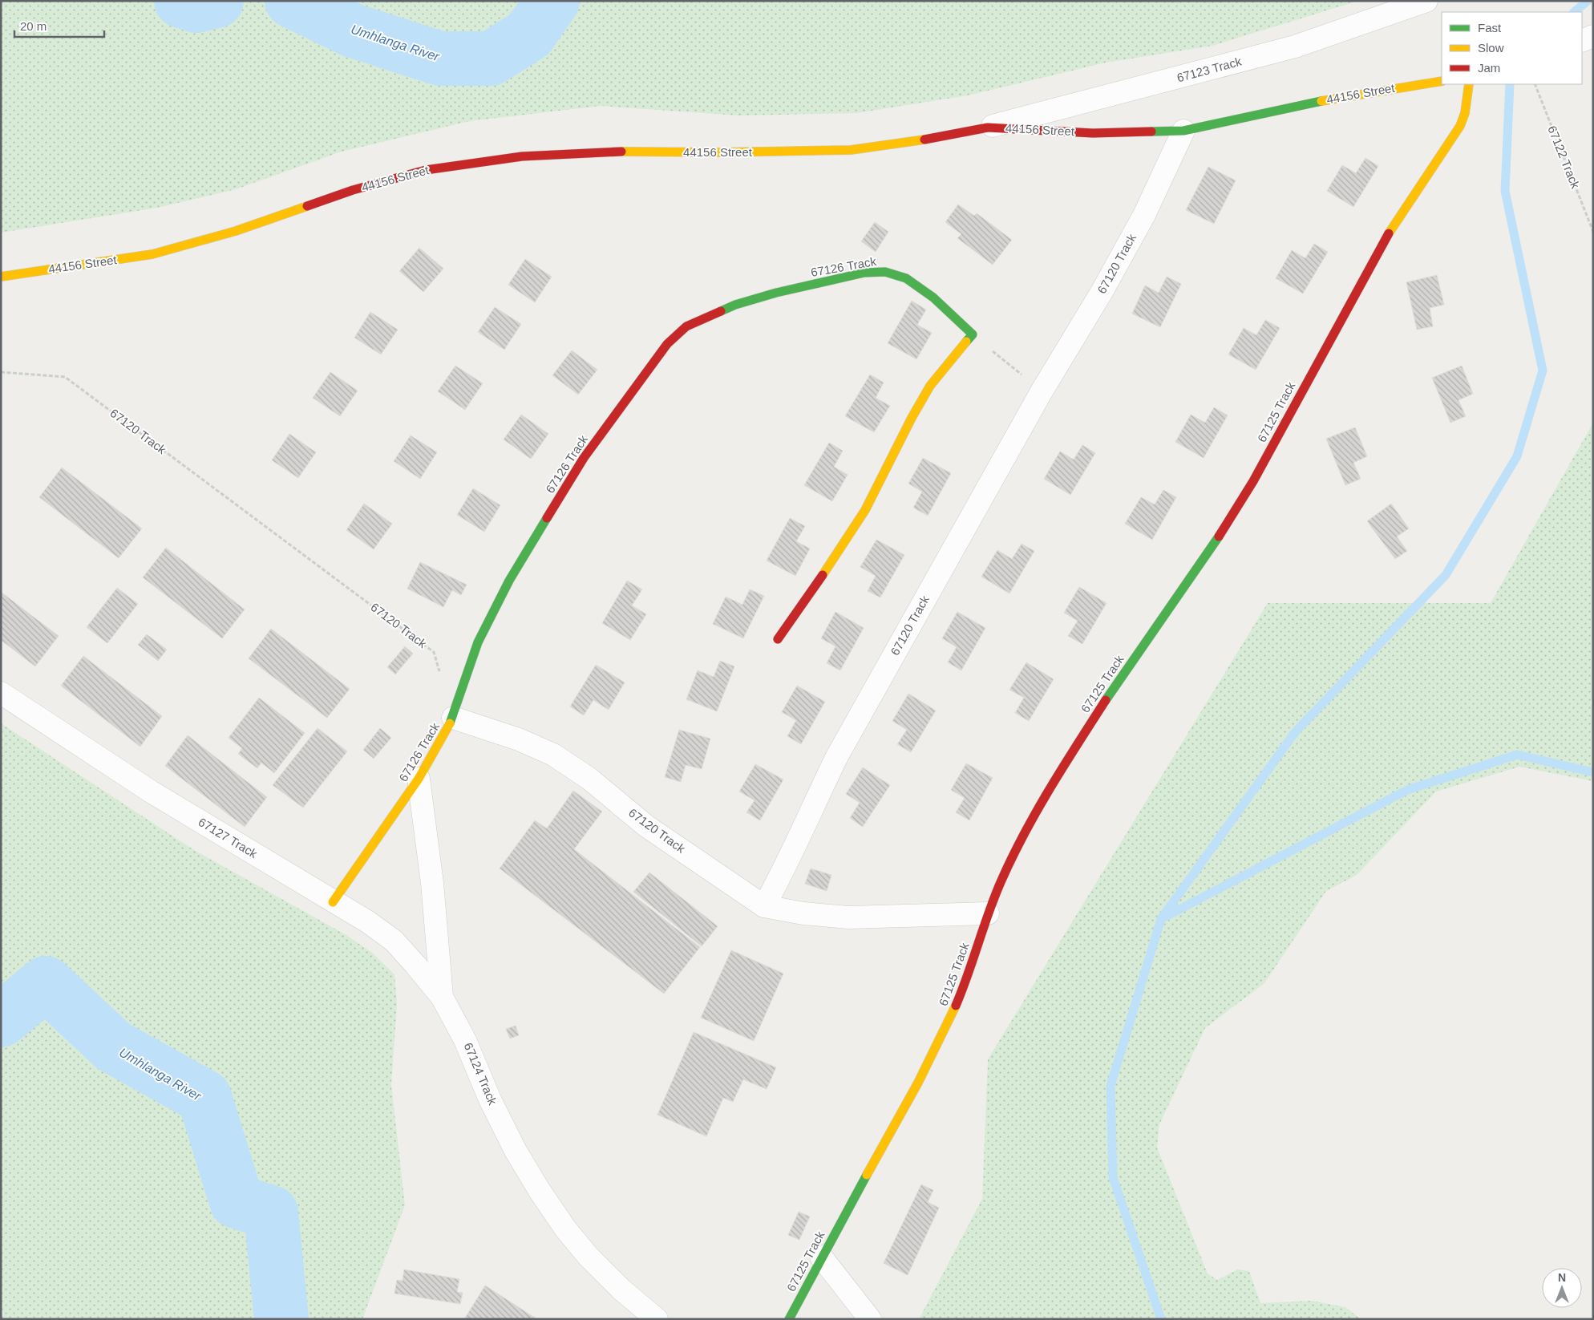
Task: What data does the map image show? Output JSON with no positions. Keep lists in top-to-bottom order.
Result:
{
  "streets": {
    "street": [
      "67123 Track",
      "44156 Street",
      "67120 Track",
      "67126 Track",
      "67125 Track",
      "67127 Track",
      "67124 Track"
    ],
    "path": ["67122 Track"]
  },
  "crossings": [
    ["67123 Track", "44156 Street"],
    ["44156 Street", "67120 Track"],
    ["67120 Track", "67126 Track"],
    ["67120 Track", "67125 Track"],
    ["67126 Track", "67127 Track"],
    ["67126 Track", "67124 Track"],
    ["67127 Track", "67124 Track"]
  ],
  "water": ["Umhlanga River"],
  "legend": ["Fast", "Slow", "Jam"],
  "scale_bar": "20 m",
  "north": "top"
}
